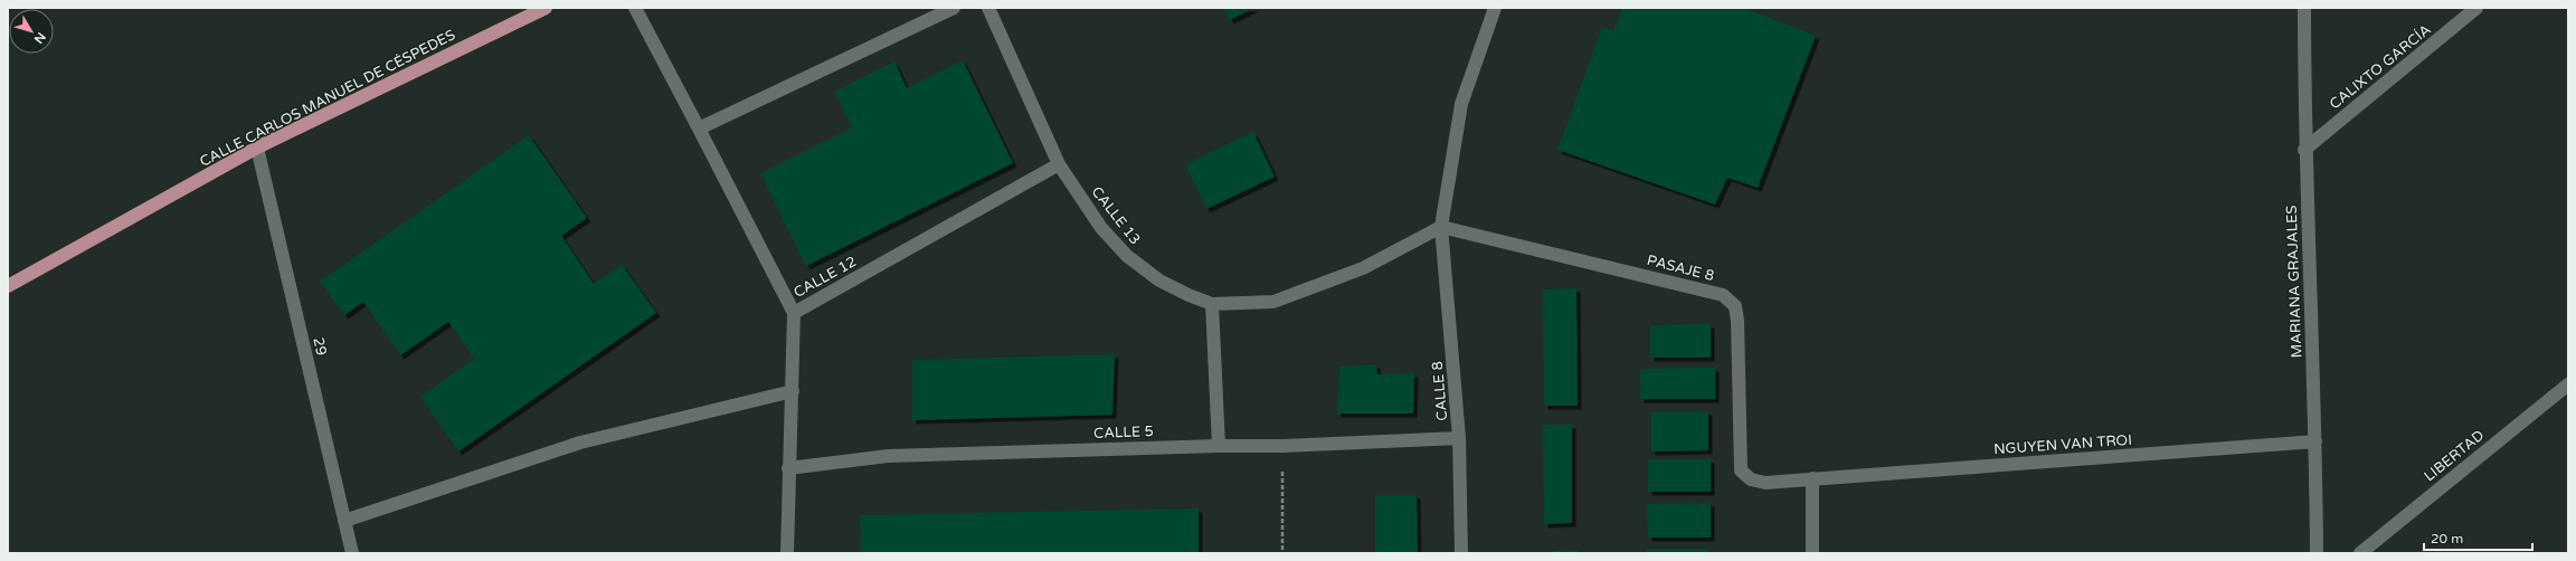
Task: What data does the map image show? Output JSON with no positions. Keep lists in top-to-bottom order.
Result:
{
  "streets": {
    "main road": ["CALLE CARLOS MANUEL DE CÉSPEDES"],
    "street": [
      "CALIXTO GARCÍA",
      "CALLE 13",
      "PASAJE 8",
      "CALLE 12",
      "MARIANA GRAJALES",
      "29",
      "CALLE 8",
      "CALLE 5",
      "NGUYEN VAN TROI",
      "LIBERTAD"
    ]
  },
  "crossings": [
    ["CALIXTO GARCÍA", "MARIANA GRAJALES"],
    ["CALLE CARLOS MANUEL DE CÉSPEDES", "29"],
    ["CALLE 13", "PASAJE 8"],
    ["CALLE 13", "CALLE 12"],
    ["CALLE 13", "CALLE 8"],
    ["PASAJE 8", "CALLE 8"],
    ["PASAJE 8", "NGUYEN VAN TROI"],
    ["CALLE 12", "CALLE 5"],
    ["MARIANA GRAJALES", "NGUYEN VAN TROI"],
    ["CALLE 8", "CALLE 5"]
  ],
  "scale_bar": "20 m",
  "north": "bottom right"
}
